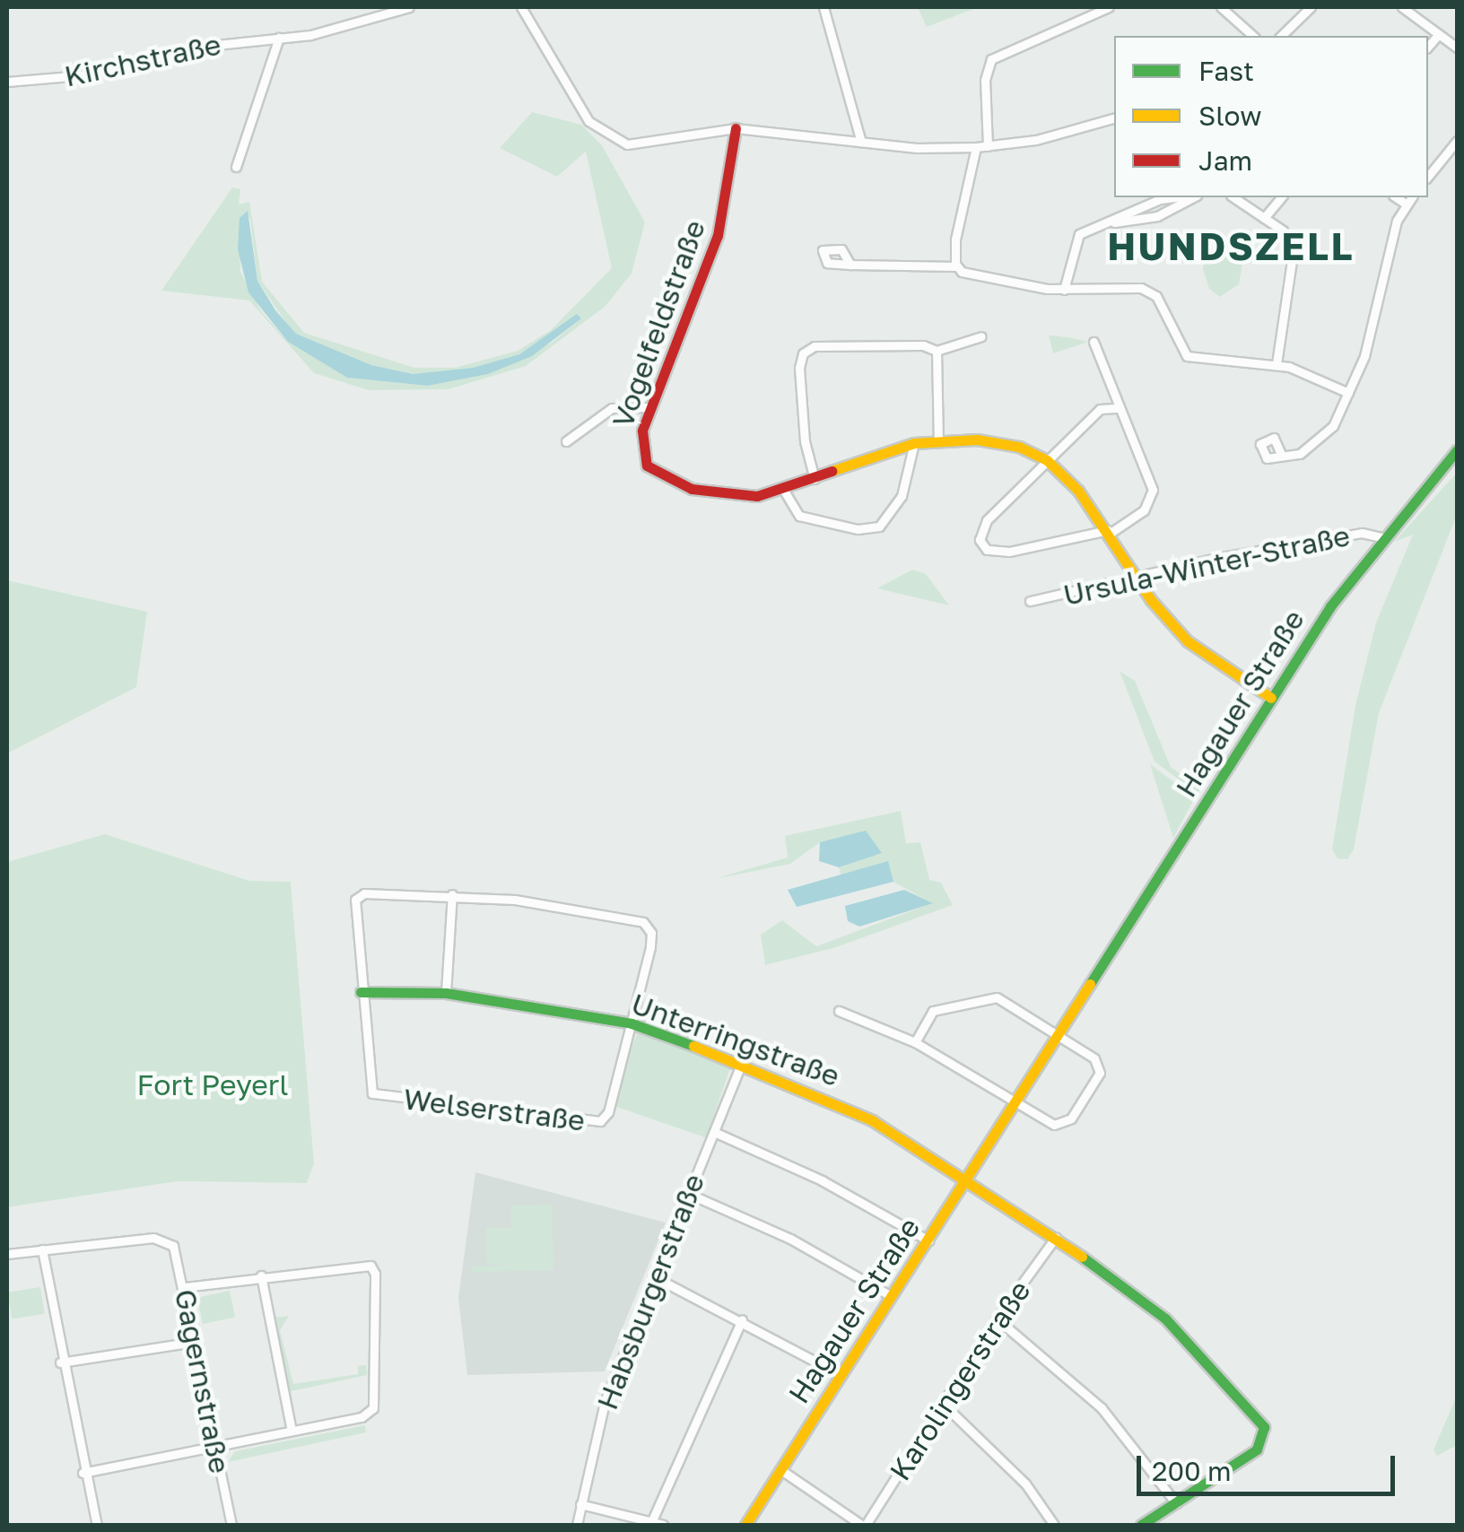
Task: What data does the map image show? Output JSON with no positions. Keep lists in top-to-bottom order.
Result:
{
  "streets": {
    "street": [
      "Kirchstraße",
      "Vogelfeldstraße",
      "Ursula-Winter-Straße",
      "Hagauer Straße",
      "Unterringstraße",
      "Welserstraße",
      "Habsburgerstraße",
      "Karolingerstraße",
      "Gagernstraße"
    ]
  },
  "crossings": [
    ["Ursula-Winter-Straße", "Hagauer Straße"],
    ["Hagauer Straße", "Unterringstraße"],
    ["Unterringstraße", "Welserstraße"],
    ["Unterringstraße", "Habsburgerstraße"],
    ["Unterringstraße", "Karolingerstraße"]
  ],
  "districts": ["HUNDSZELL"],
  "parks": ["Fort Peyerl"],
  "legend": ["Fast", "Slow", "Jam"],
  "scale_bar": "200 m"
}
